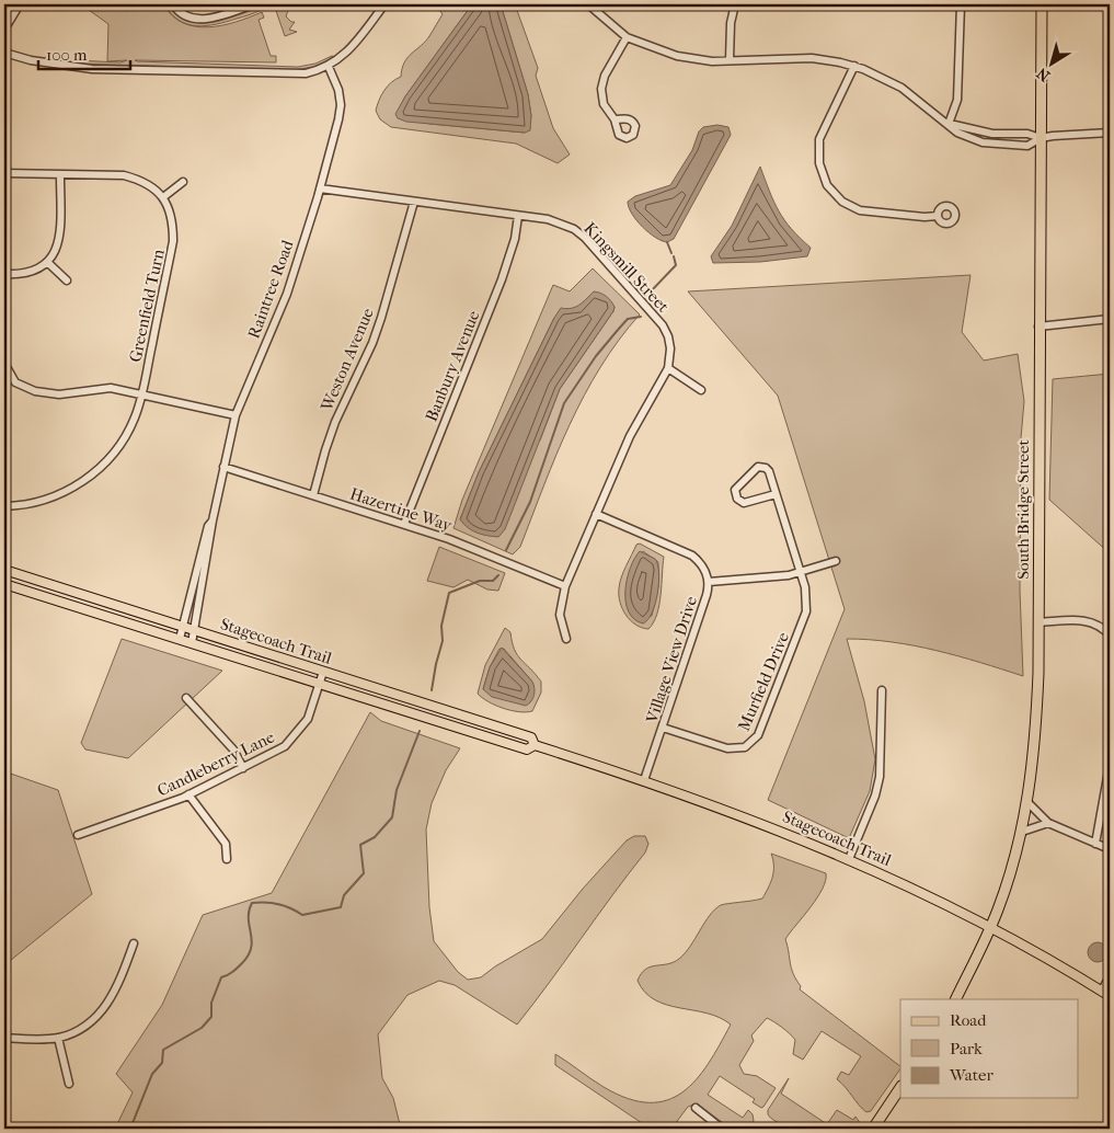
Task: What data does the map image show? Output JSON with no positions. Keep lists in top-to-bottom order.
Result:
{
  "streets": {
    "highway": ["South Bridge Street"],
    "main road": ["Stagecoach Trail"],
    "street": [
      "Kingsmill Street",
      "Raintree Road",
      "Greenfield Turn",
      "Weston Avenue",
      "Banbury Avenue",
      "Hazertine Way",
      "Village View Drive",
      "Murfield Drive",
      "Candleberry Lane"
    ]
  },
  "crossings": [
    ["Kingsmill Street", "Raintree Road"],
    ["Kingsmill Street", "Weston Avenue"],
    ["Kingsmill Street", "Banbury Avenue"],
    ["Kingsmill Street", "Hazertine Way"],
    ["Kingsmill Street", "Village View Drive"],
    ["Raintree Road", "Hazertine Way"],
    ["Raintree Road", "Stagecoach Trail"],
    ["Weston Avenue", "Hazertine Way"],
    ["Banbury Avenue", "Hazertine Way"],
    ["South Bridge Street", "Stagecoach Trail"],
    ["Stagecoach Trail", "Village View Drive"],
    ["Stagecoach Trail", "Candleberry Lane"],
    ["Village View Drive", "Murfield Drive"]
  ],
  "legend": ["Road", "Park", "Water"],
  "scale_bar": "100 m",
  "north": "bottom left"
}
